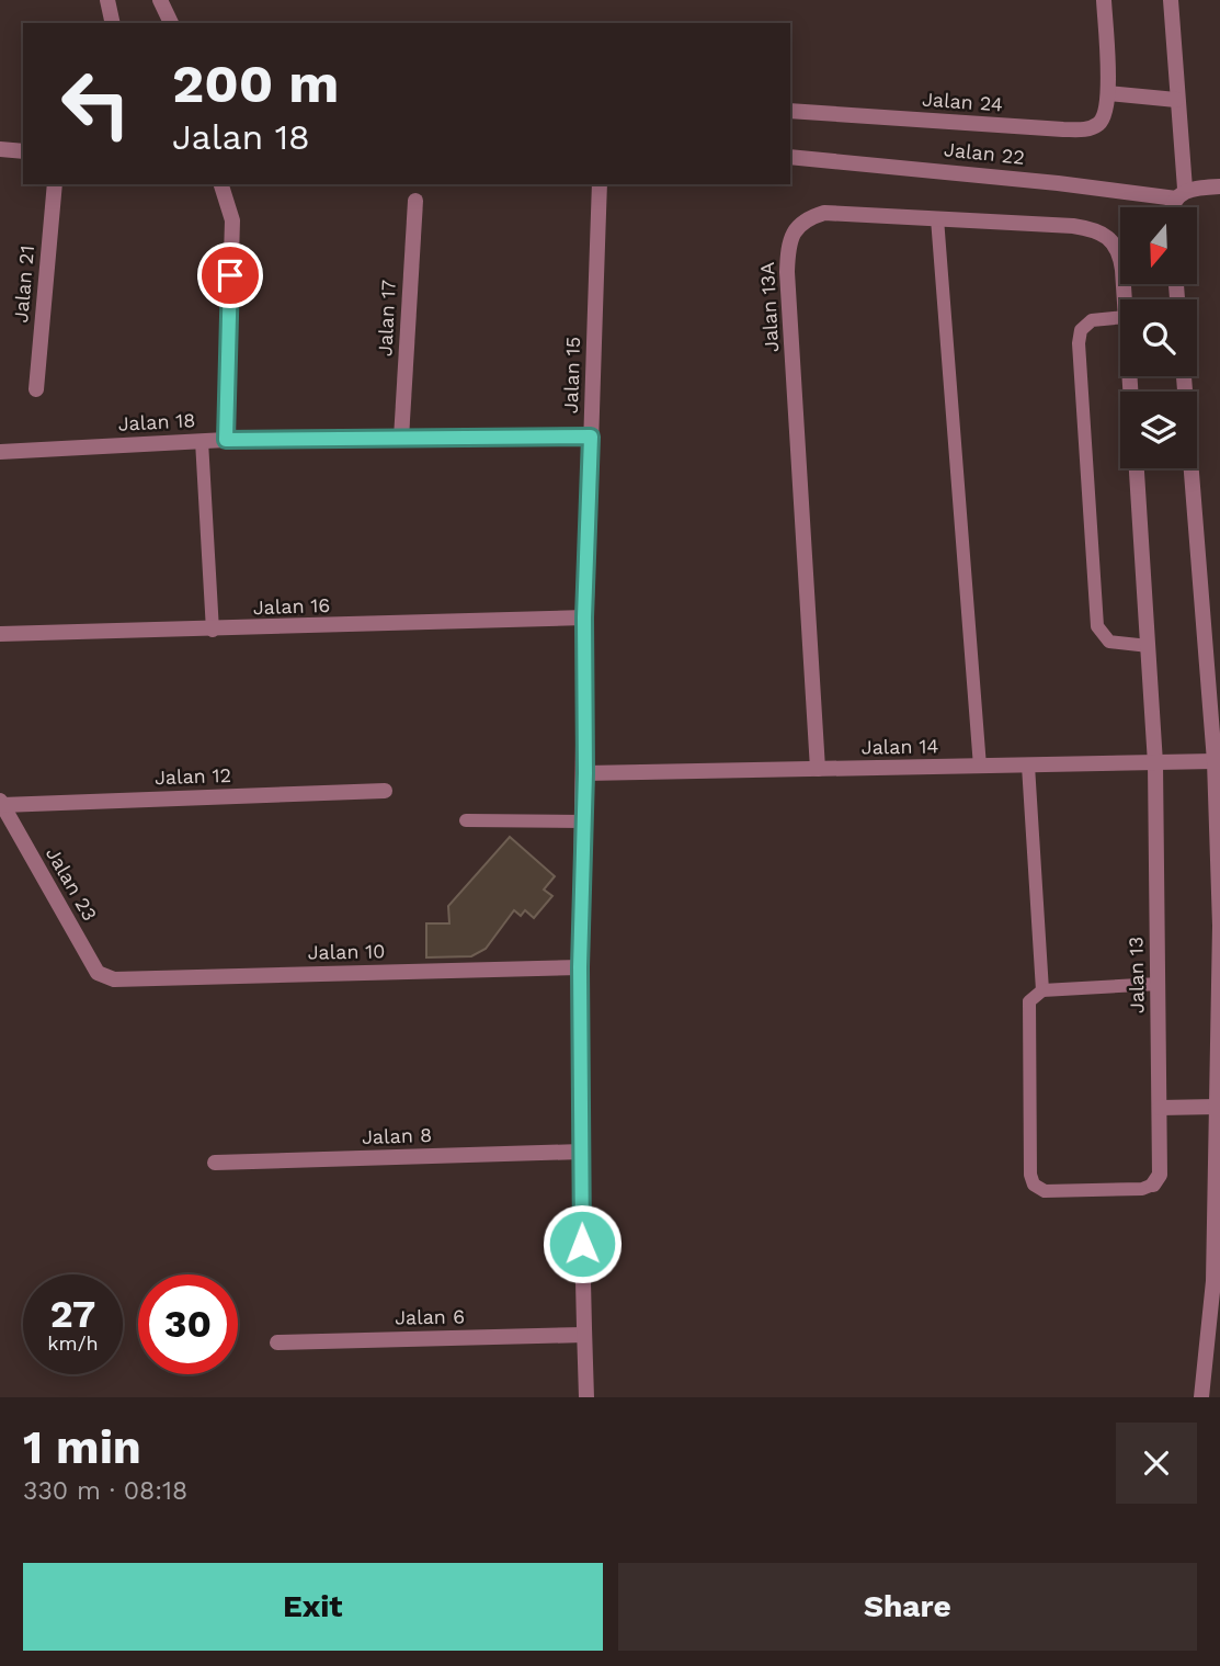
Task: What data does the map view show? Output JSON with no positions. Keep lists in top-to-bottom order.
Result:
{
  "streets": {
    "street": [
      "Jalan 24",
      "Jalan 22",
      "Jalan 21",
      "Jalan 13A",
      "Jalan 17",
      "Jalan 15",
      "Jalan 18",
      "Jalan 16",
      "Jalan 14",
      "Jalan 12",
      "Jalan 23",
      "Jalan 10",
      "Jalan 13",
      "Jalan 8",
      "Jalan 6"
    ]
  },
  "crossings": [
    ["Jalan 13A", "Jalan 14"],
    ["Jalan 17", "Jalan 18"],
    ["Jalan 15", "Jalan 18"],
    ["Jalan 15", "Jalan 16"],
    ["Jalan 15", "Jalan 14"],
    ["Jalan 15", "Jalan 10"],
    ["Jalan 15", "Jalan 8"],
    ["Jalan 15", "Jalan 6"],
    ["Jalan 14", "Jalan 13"],
    ["Jalan 12", "Jalan 23"],
    ["Jalan 23", "Jalan 10"]
  ],
  "north": "bottom",
  "page": {
    "turn": ["200 m", "Jalan 18"],
    "speed": "27 km/h",
    "limit": "30",
    "heading": ["1 min", "330 m · 08:18"],
    "buttons": ["Exit", "Share"]
  }
}
